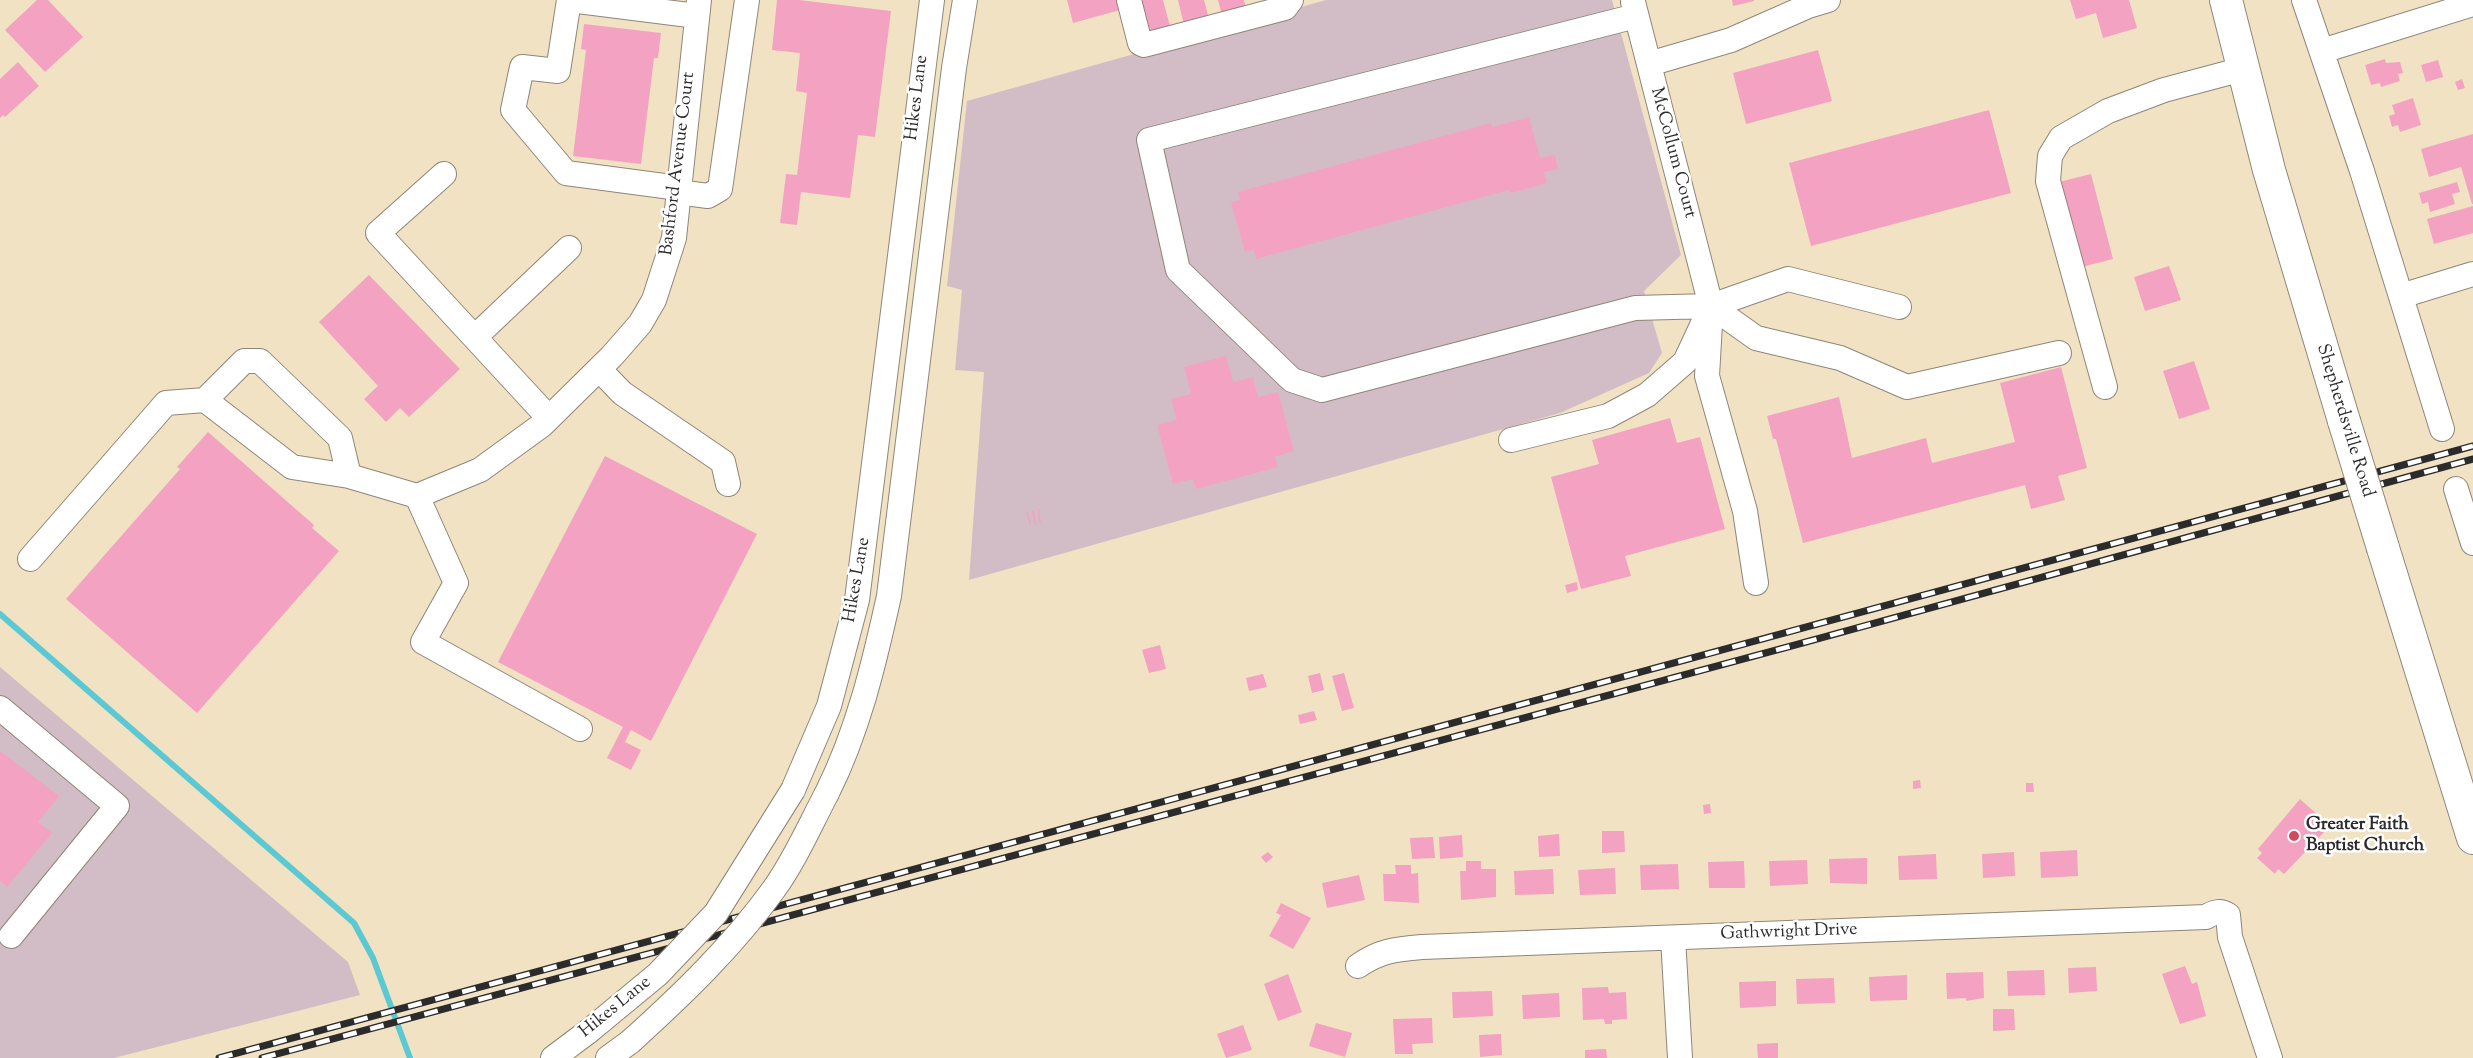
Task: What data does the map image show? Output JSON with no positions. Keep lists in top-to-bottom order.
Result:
{
  "streets": {
    "main road": ["Shepherdsville Road"],
    "street": [
      "Hikes Lane",
      "McCollum Court",
      "Bashford Avenue Court",
      "Gathwright Drive"
    ]
  },
  "places": ["Greater Faith Baptist Church"]
}
